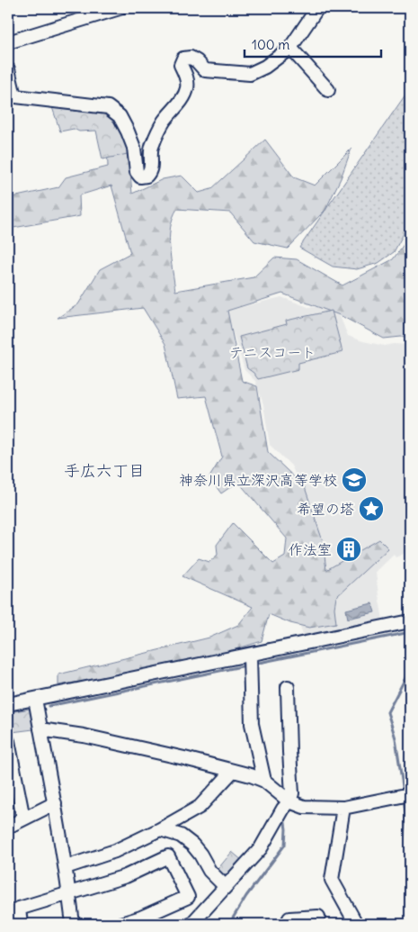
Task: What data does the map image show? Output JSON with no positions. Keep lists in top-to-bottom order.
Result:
{
  "districts": ["手広六丁目"],
  "parks": ["テニスコート"],
  "places": {
    "school or university": ["神奈川県立深沢高等学校"],
    "place": ["希望の塔"],
    "building": ["作法室"]
  },
  "scale_bar": "100 m"
}
